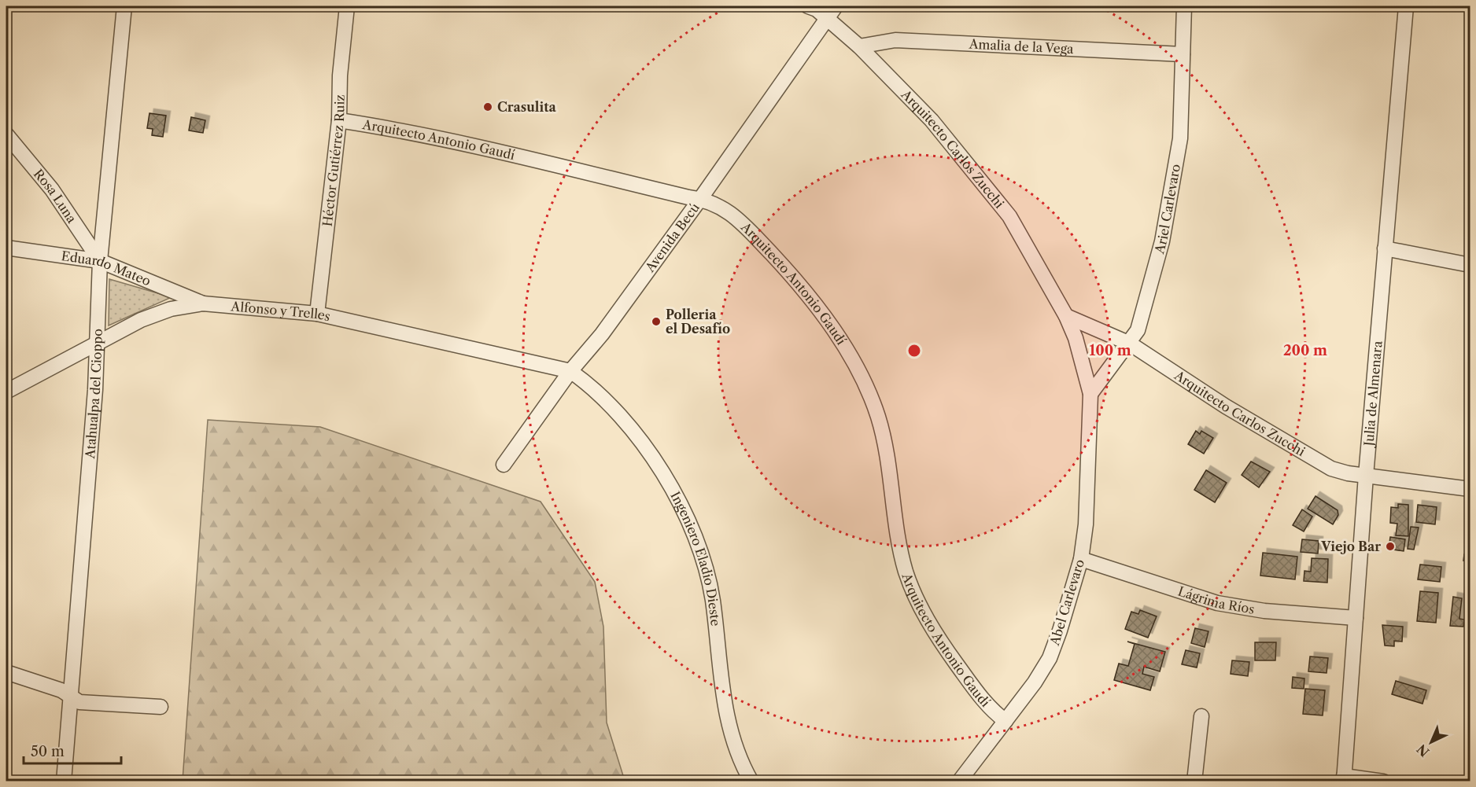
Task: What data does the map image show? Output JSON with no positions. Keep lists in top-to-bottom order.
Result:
{
  "streets": {
    "street": [
      "Amalia de la Vega",
      "Arquitecto Antonio Gaudí",
      "Arquitecto Carlos Zucchi",
      "Héctor Gutiérrez Ruiz",
      "Rosa Luna",
      "Ariel Carlevaro",
      "Avenida Becú",
      "Eduardo Mateo",
      "Alfonso y Trelles",
      "Atahualpa del Cioppo",
      "Julia de Almenara",
      "Ingeniero Eladio Dieste",
      "Lágrima Ríos",
      "Abel Carlevaro"
    ]
  },
  "crossings": [
    ["Amalia de la Vega", "Arquitecto Carlos Zucchi"],
    ["Amalia de la Vega", "Ariel Carlevaro"],
    ["Arquitecto Antonio Gaudí", "Héctor Gutiérrez Ruiz"],
    ["Arquitecto Antonio Gaudí", "Avenida Becú"],
    ["Arquitecto Antonio Gaudí", "Abel Carlevaro"],
    ["Arquitecto Carlos Zucchi", "Ariel Carlevaro"],
    ["Arquitecto Carlos Zucchi", "Avenida Becú"],
    ["Arquitecto Carlos Zucchi", "Julia de Almenara"],
    ["Arquitecto Carlos Zucchi", "Abel Carlevaro"],
    ["Héctor Gutiérrez Ruiz", "Alfonso y Trelles"],
    ["Rosa Luna", "Eduardo Mateo"],
    ["Rosa Luna", "Atahualpa del Cioppo"],
    ["Ariel Carlevaro", "Abel Carlevaro"],
    ["Avenida Becú", "Alfonso y Trelles"],
    ["Avenida Becú", "Ingeniero Eladio Dieste"],
    ["Eduardo Mateo", "Alfonso y Trelles"],
    ["Eduardo Mateo", "Atahualpa del Cioppo"],
    ["Alfonso y Trelles", "Atahualpa del Cioppo"],
    ["Alfonso y Trelles", "Ingeniero Eladio Dieste"],
    ["Julia de Almenara", "Lágrima Ríos"],
    ["Lágrima Ríos", "Abel Carlevaro"]
  ],
  "places": ["Crasulita", "Polleria el Desafío", "Viejo Bar"],
  "scale_bar": "50 m",
  "north": "bottom left",
  "rings": ["100 m", "200 m"]
}
